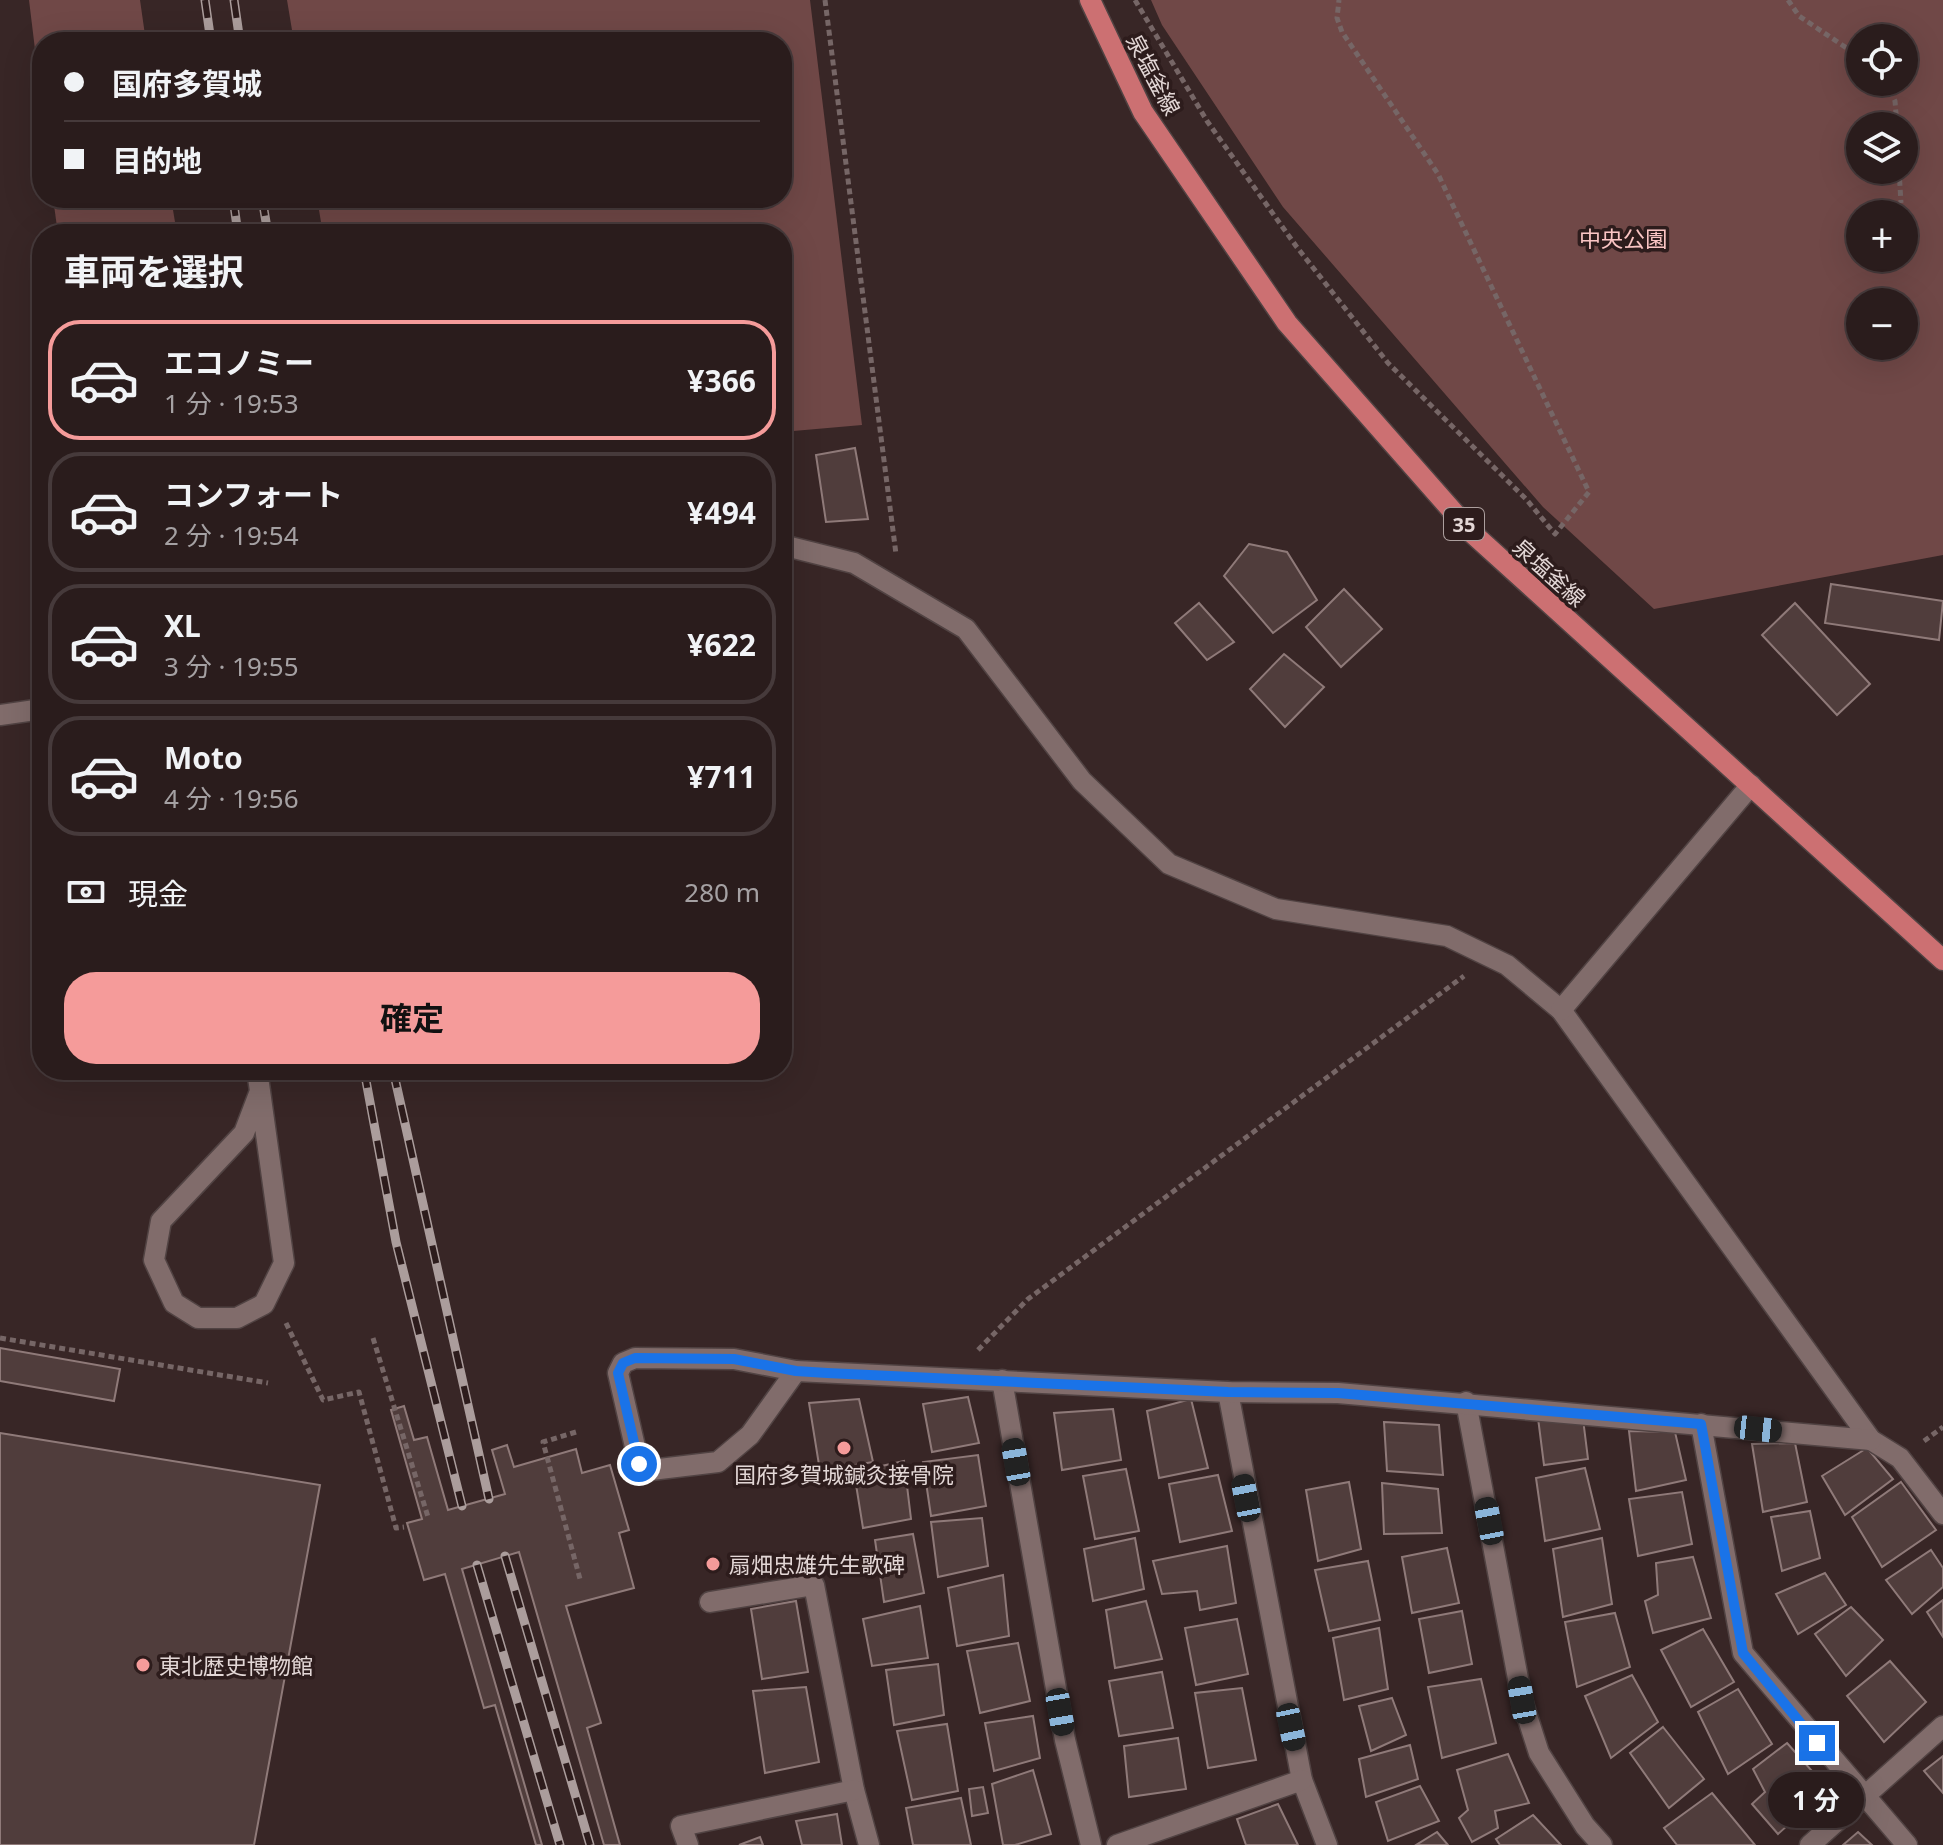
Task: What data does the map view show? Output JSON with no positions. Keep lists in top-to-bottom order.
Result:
{
  "streets": {
    "main road": ["泉塩釜線", "35"]
  },
  "parks": ["中央公園"],
  "places": ["国府多賀城鍼灸接骨院", "扇畑忠雄先生歌碑", "東北歴史博物館"],
  "page": {
    "map_buttons": ["+", "−"],
    "banner": ["国府多賀城", "目的地"],
    "heading": "車両を選択",
    "list": [
      {
        "name": "エコノミー",
        "note": "1 分 · 19:53",
        "value": "¥366"
      },
      {
        "name": "コンフォート",
        "note": "2 分 · 19:54",
        "value": "¥494"
      },
      {
        "name": "XL",
        "note": "3 分 · 19:55",
        "value": "¥622"
      },
      {
        "name": "Moto",
        "note": "4 分 · 19:56",
        "value": "¥711"
      }
    ],
    "pay": ["現金", "280 m"],
    "buttons": "確定",
    "bubble": "1 分"
  }
}
